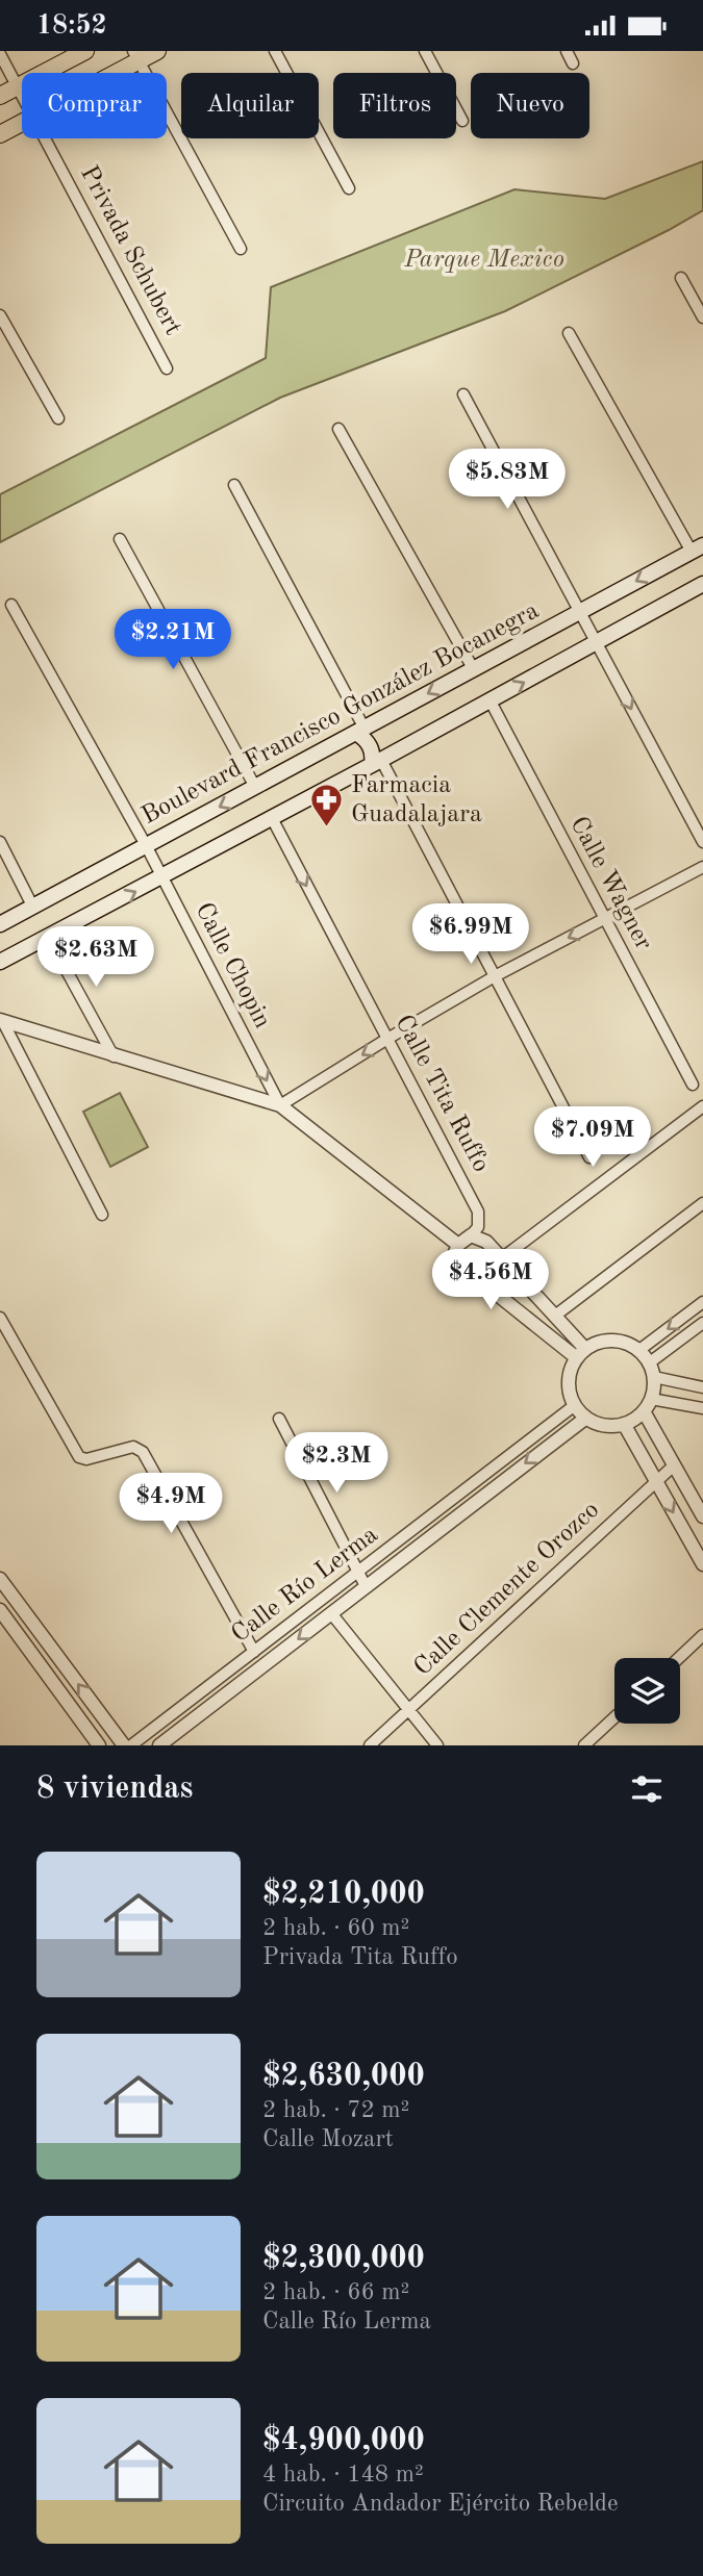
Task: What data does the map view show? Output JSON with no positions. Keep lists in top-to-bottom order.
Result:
{
  "streets": {
    "main road": ["Boulevard Francisco González Bocanegra"],
    "street": [
      "Privada Schubert",
      "Calle Wagner",
      "Calle Chopin",
      "Calle Tita Ruffo",
      "Calle Río Lerma",
      "Calle Clemente Orozco"
    ]
  },
  "crossings": [
    ["Boulevard Francisco González Bocanegra", "Calle Chopin"]
  ],
  "one_way": ["Calle Chopin", "Calle Tita Ruffo"],
  "parks": ["Parque Mexico"],
  "places": {
    "pharmacy": ["Farmacia Guadalajara"]
  },
  "page": {
    "status": "18:52",
    "chip": [
      "Comprar",
      "Alquilar",
      "Filtros",
      "Nuevo"
    ],
    "price": [
      "$5.83M",
      "$2.21M",
      "$6.99M",
      "$2.63M",
      "$7.09M",
      "$4.56M",
      "$2.3M",
      "$4.9M"
    ],
    "heading": "8 viviendas",
    "list": [
      {
        "name": "$2,210,000",
        "note": "2 hab. · 60 m² · Privada Tita Ruffo"
      },
      {
        "name": "$2,630,000",
        "note": "2 hab. · 72 m² · Calle Mozart"
      },
      {
        "name": "$2,300,000",
        "note": "2 hab. · 66 m² · Calle Río Lerma"
      },
      {
        "name": "$4,900,000",
        "note": "4 hab. · 148 m² · Circuito Andador Ejército Rebelde"
      }
    ]
  }
}
